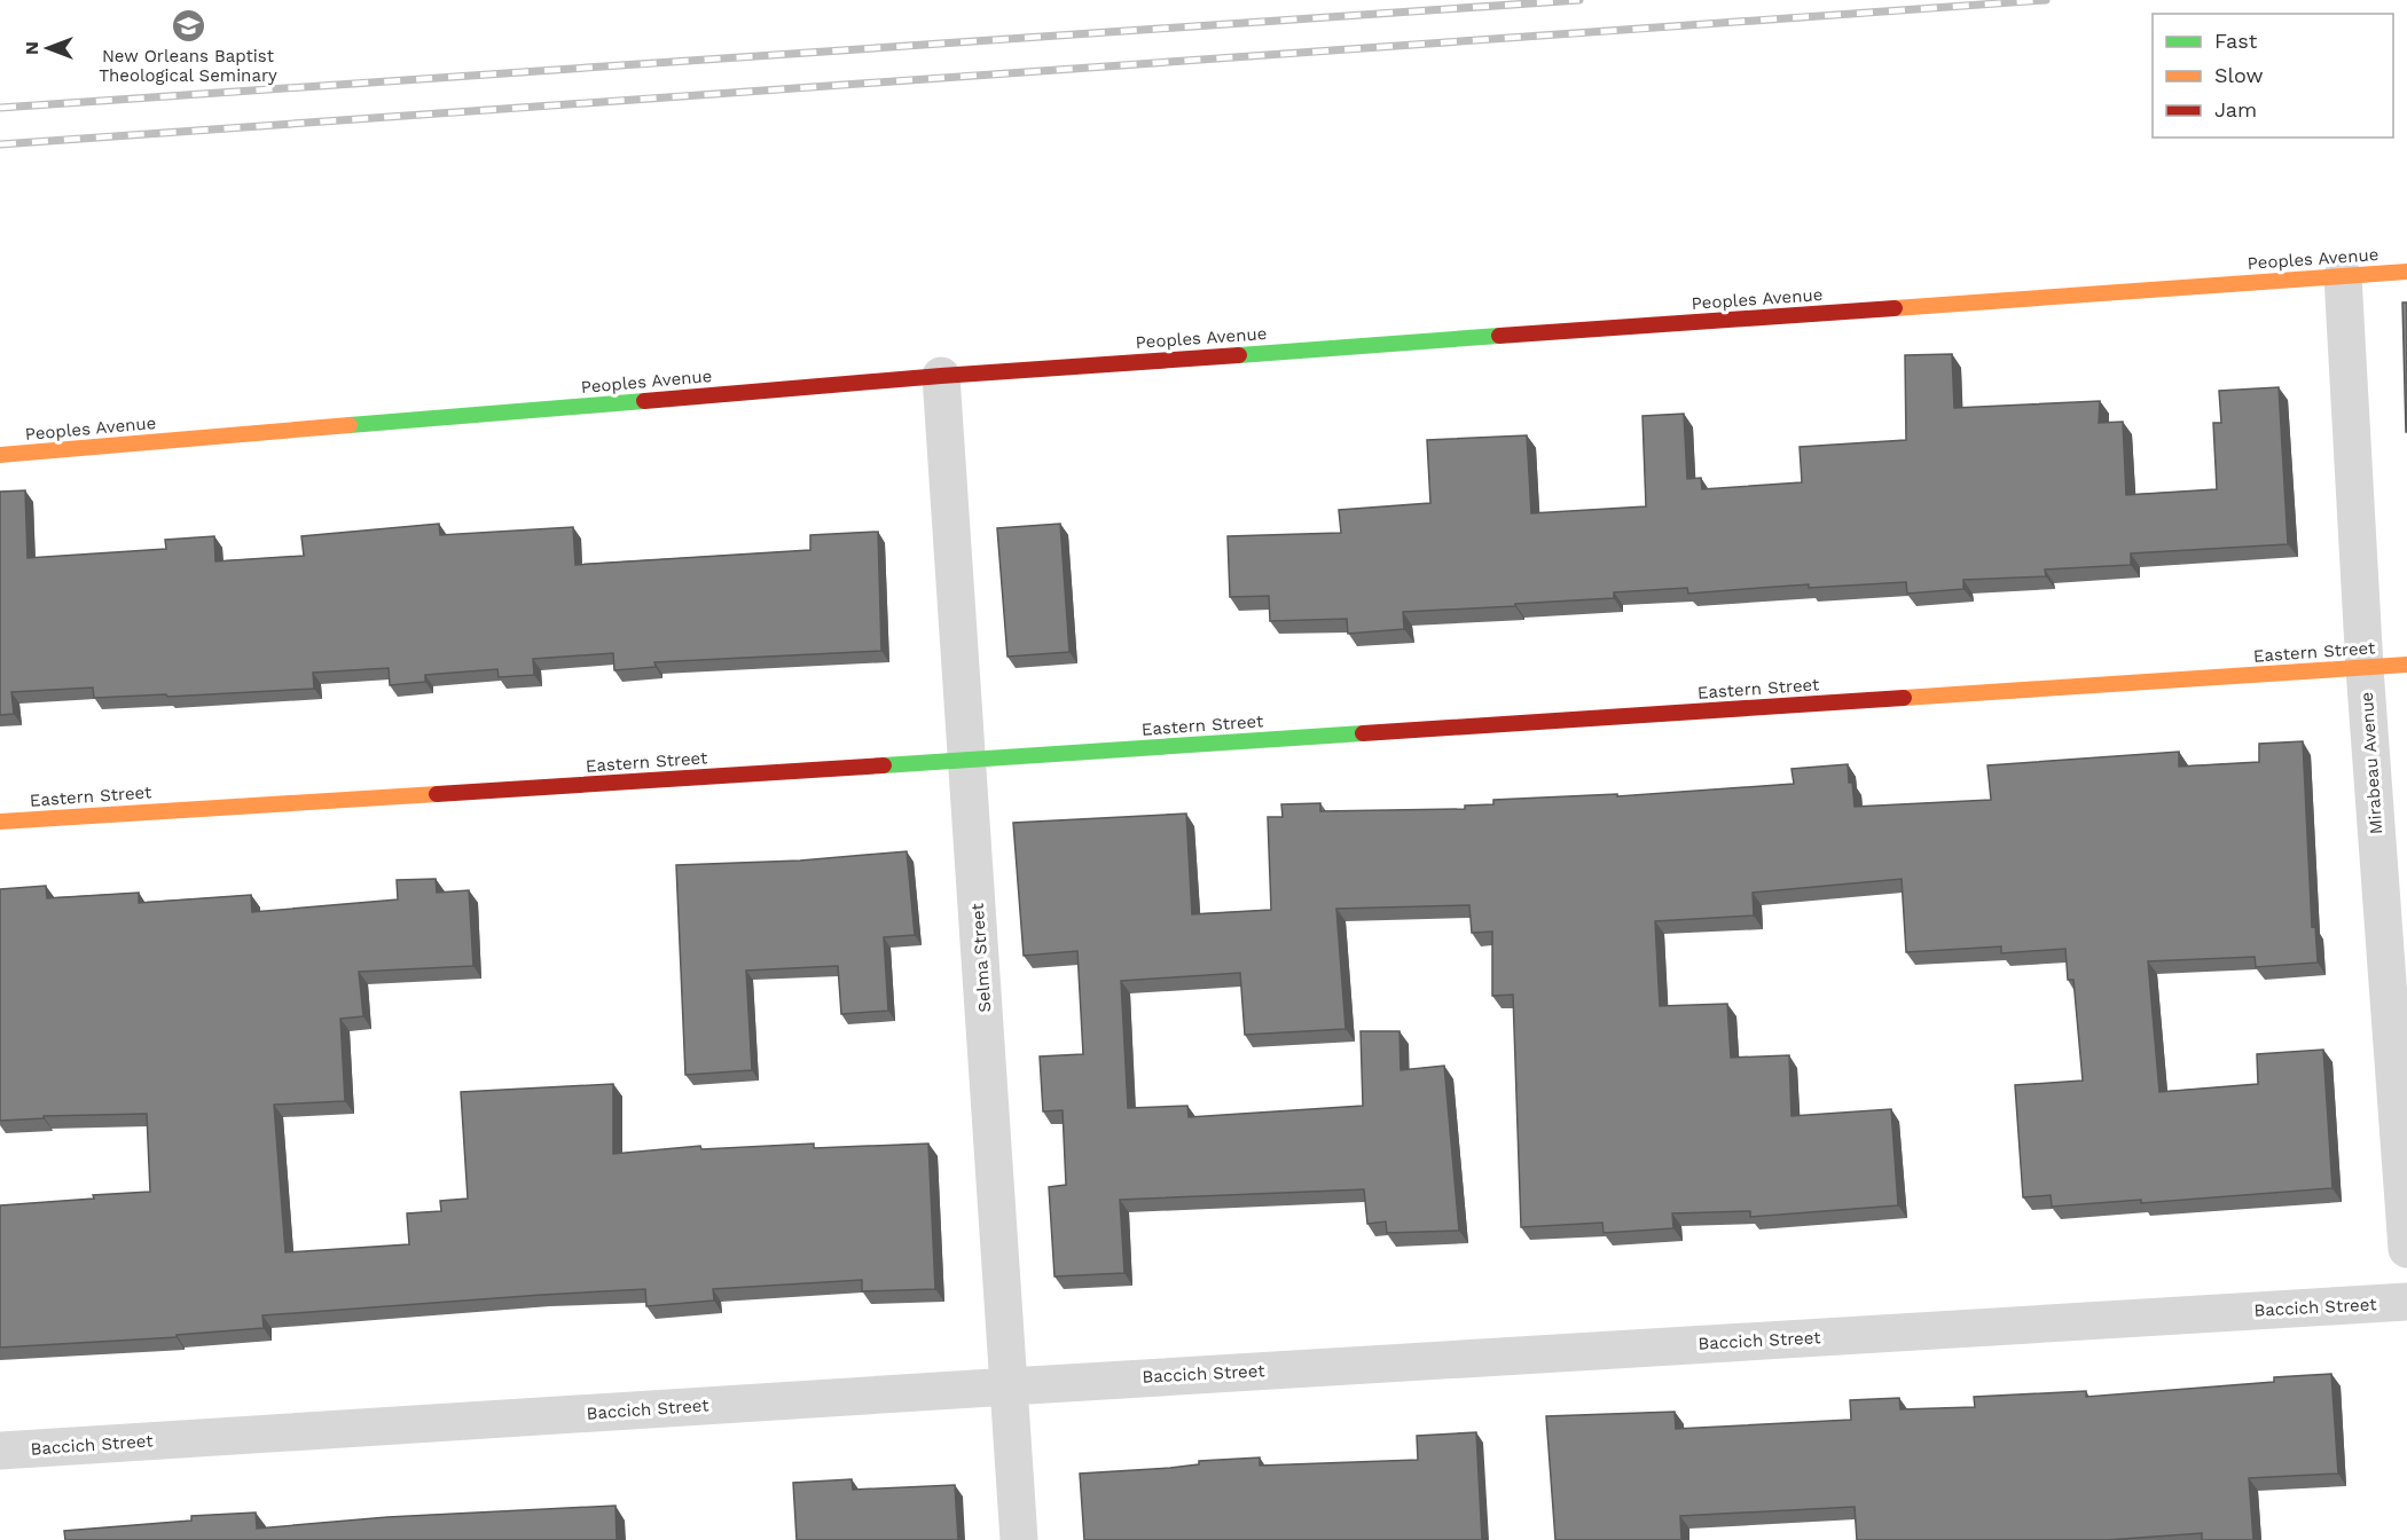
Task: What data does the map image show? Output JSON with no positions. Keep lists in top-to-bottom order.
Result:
{
  "streets": {
    "street": [
      "Peoples Avenue",
      "Eastern Street",
      "Mirabeau Avenue",
      "Selma Street",
      "Baccich Street"
    ]
  },
  "crossings": [
    ["Peoples Avenue", "Mirabeau Avenue"],
    ["Peoples Avenue", "Selma Street"],
    ["Eastern Street", "Mirabeau Avenue"],
    ["Eastern Street", "Selma Street"],
    ["Selma Street", "Baccich Street"]
  ],
  "places": {
    "school or university": ["New Orleans Baptist Theological Seminary"]
  },
  "legend": ["Fast", "Slow", "Jam"],
  "north": "left"
}
